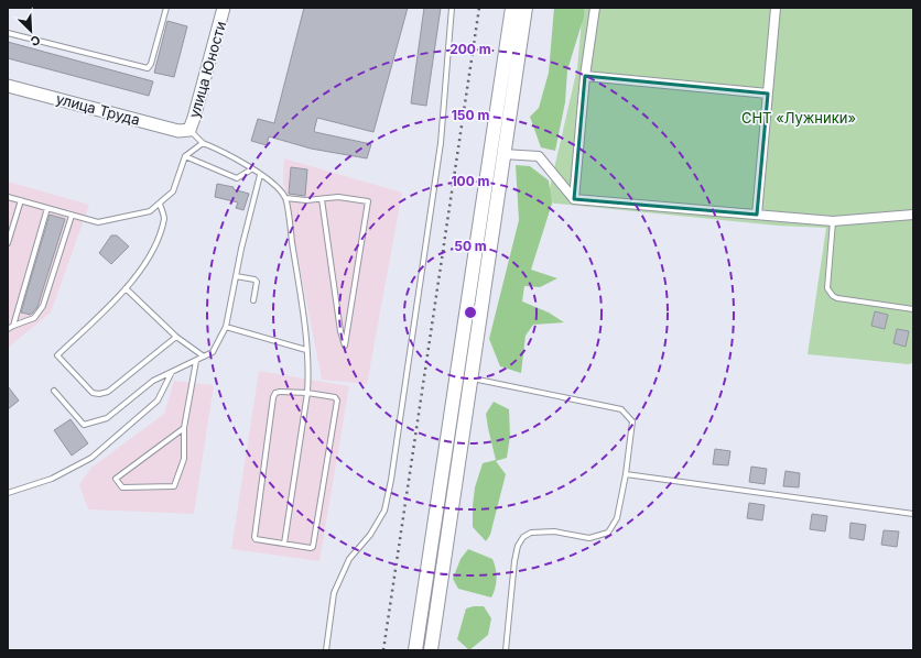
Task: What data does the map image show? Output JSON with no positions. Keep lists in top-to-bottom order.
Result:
{
  "streets": {
    "street": ["улица Юности", "улица Труда"]
  },
  "crossings": [
    ["улица Юности", "улица Труда"]
  ],
  "parks": ["СНТ «Лужники»"],
  "north": "bottom right",
  "rings": [
    "200 m",
    "150 m",
    "100 m",
    "50 m"
  ]
}
